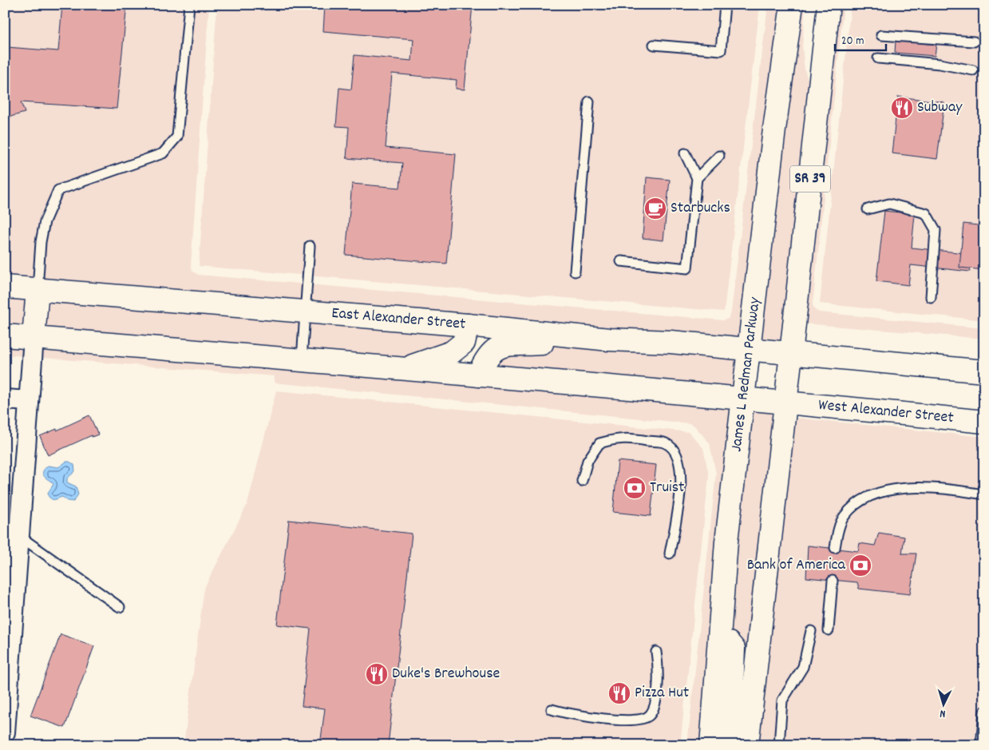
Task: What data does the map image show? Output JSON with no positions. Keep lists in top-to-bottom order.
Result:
{
  "streets": {
    "main road": [
      "SR 39",
      "East Alexander Street",
      "James L Redman Parkway",
      "West Alexander Street"
    ]
  },
  "crossings": [
    ["SR 39", "East Alexander Street"],
    ["East Alexander Street", "James L Redman Parkway"]
  ],
  "places": {
    "restaurant": ["Subway", "Duke's Brewhouse", "Pizza Hut"],
    "cafe": ["Starbucks"],
    "bank": ["Truist", "Bank of America"]
  },
  "scale_bar": "20 m",
  "north": "bottom"
}
